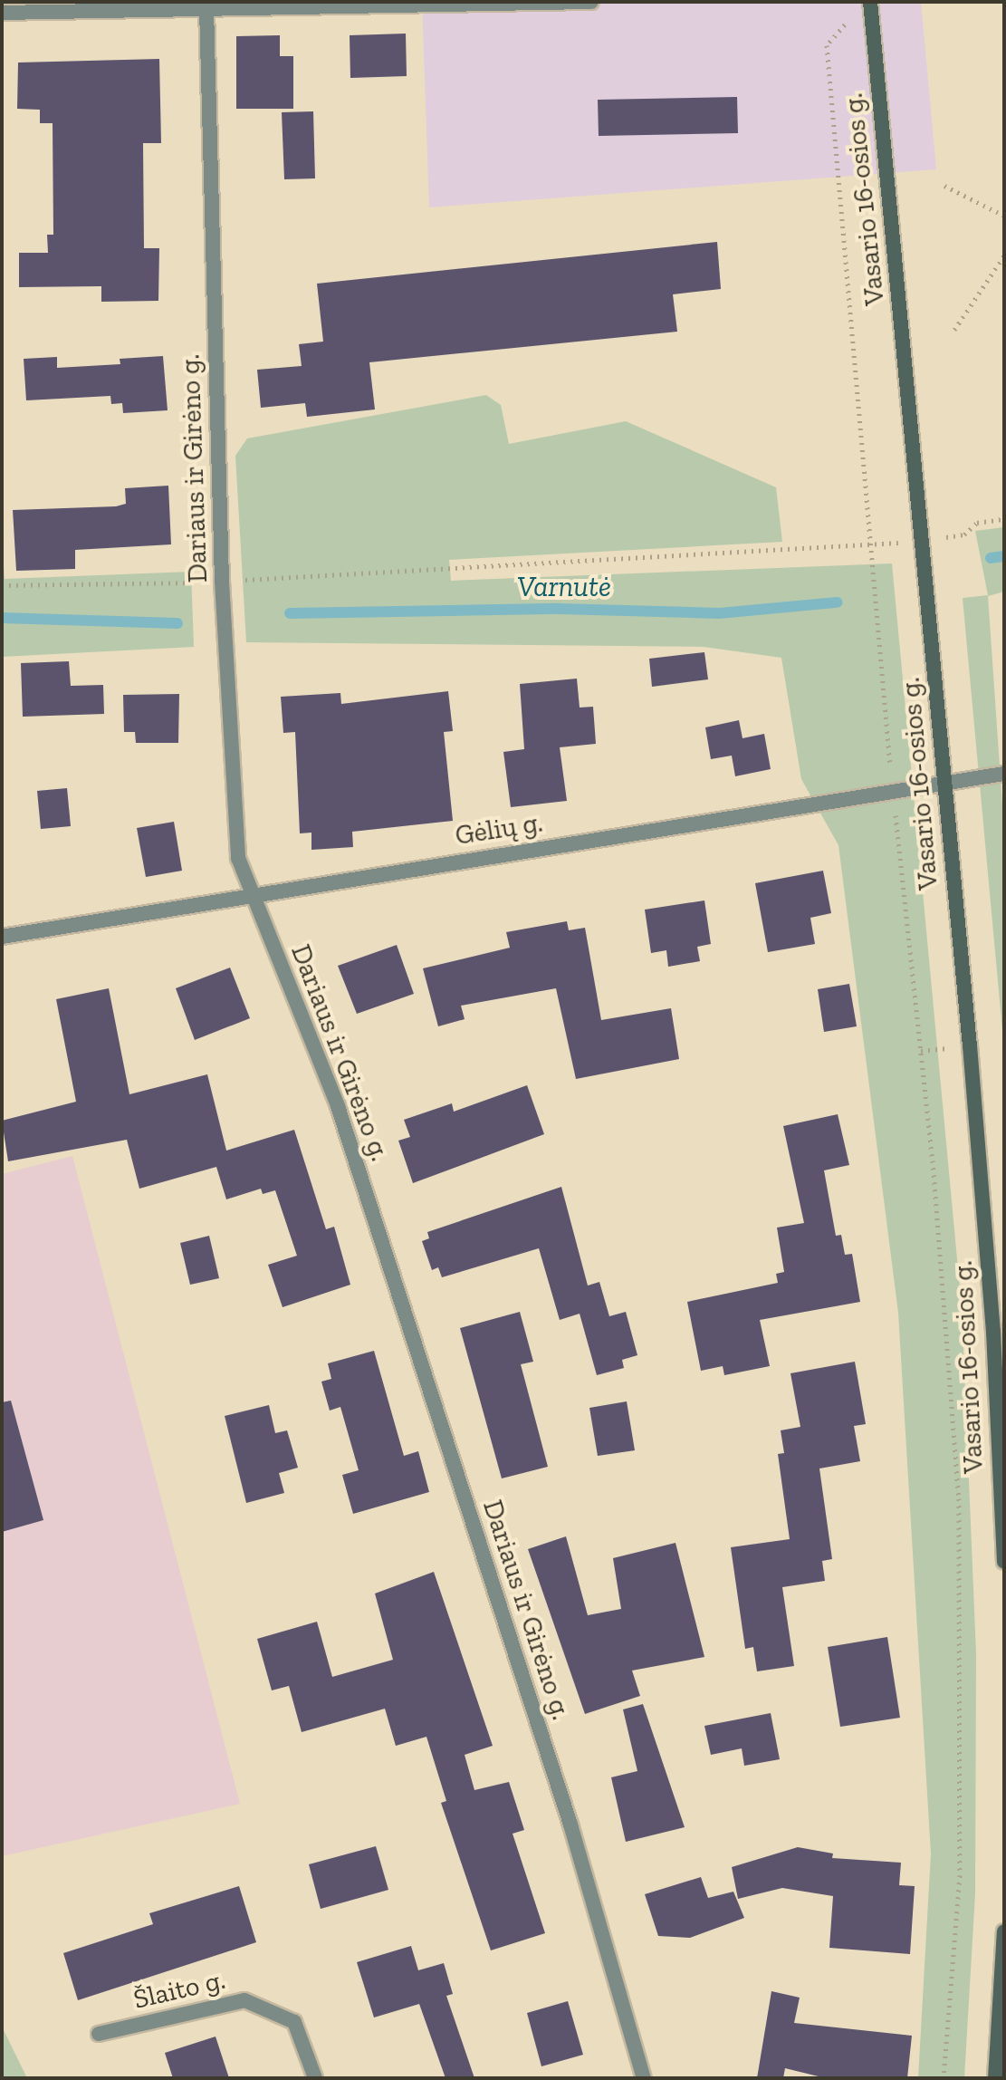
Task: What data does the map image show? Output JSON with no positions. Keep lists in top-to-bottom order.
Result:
{
  "streets": {
    "main road": ["Vasario 16-osios g."],
    "street": ["Dariaus ir Girėno g.", "Gėlių g.", "Šlaito g."]
  },
  "crossings": [
    ["Vasario 16-osios g.", "Gėlių g."],
    ["Dariaus ir Girėno g.", "Gėlių g."]
  ],
  "water": ["Varnutė"]
}
